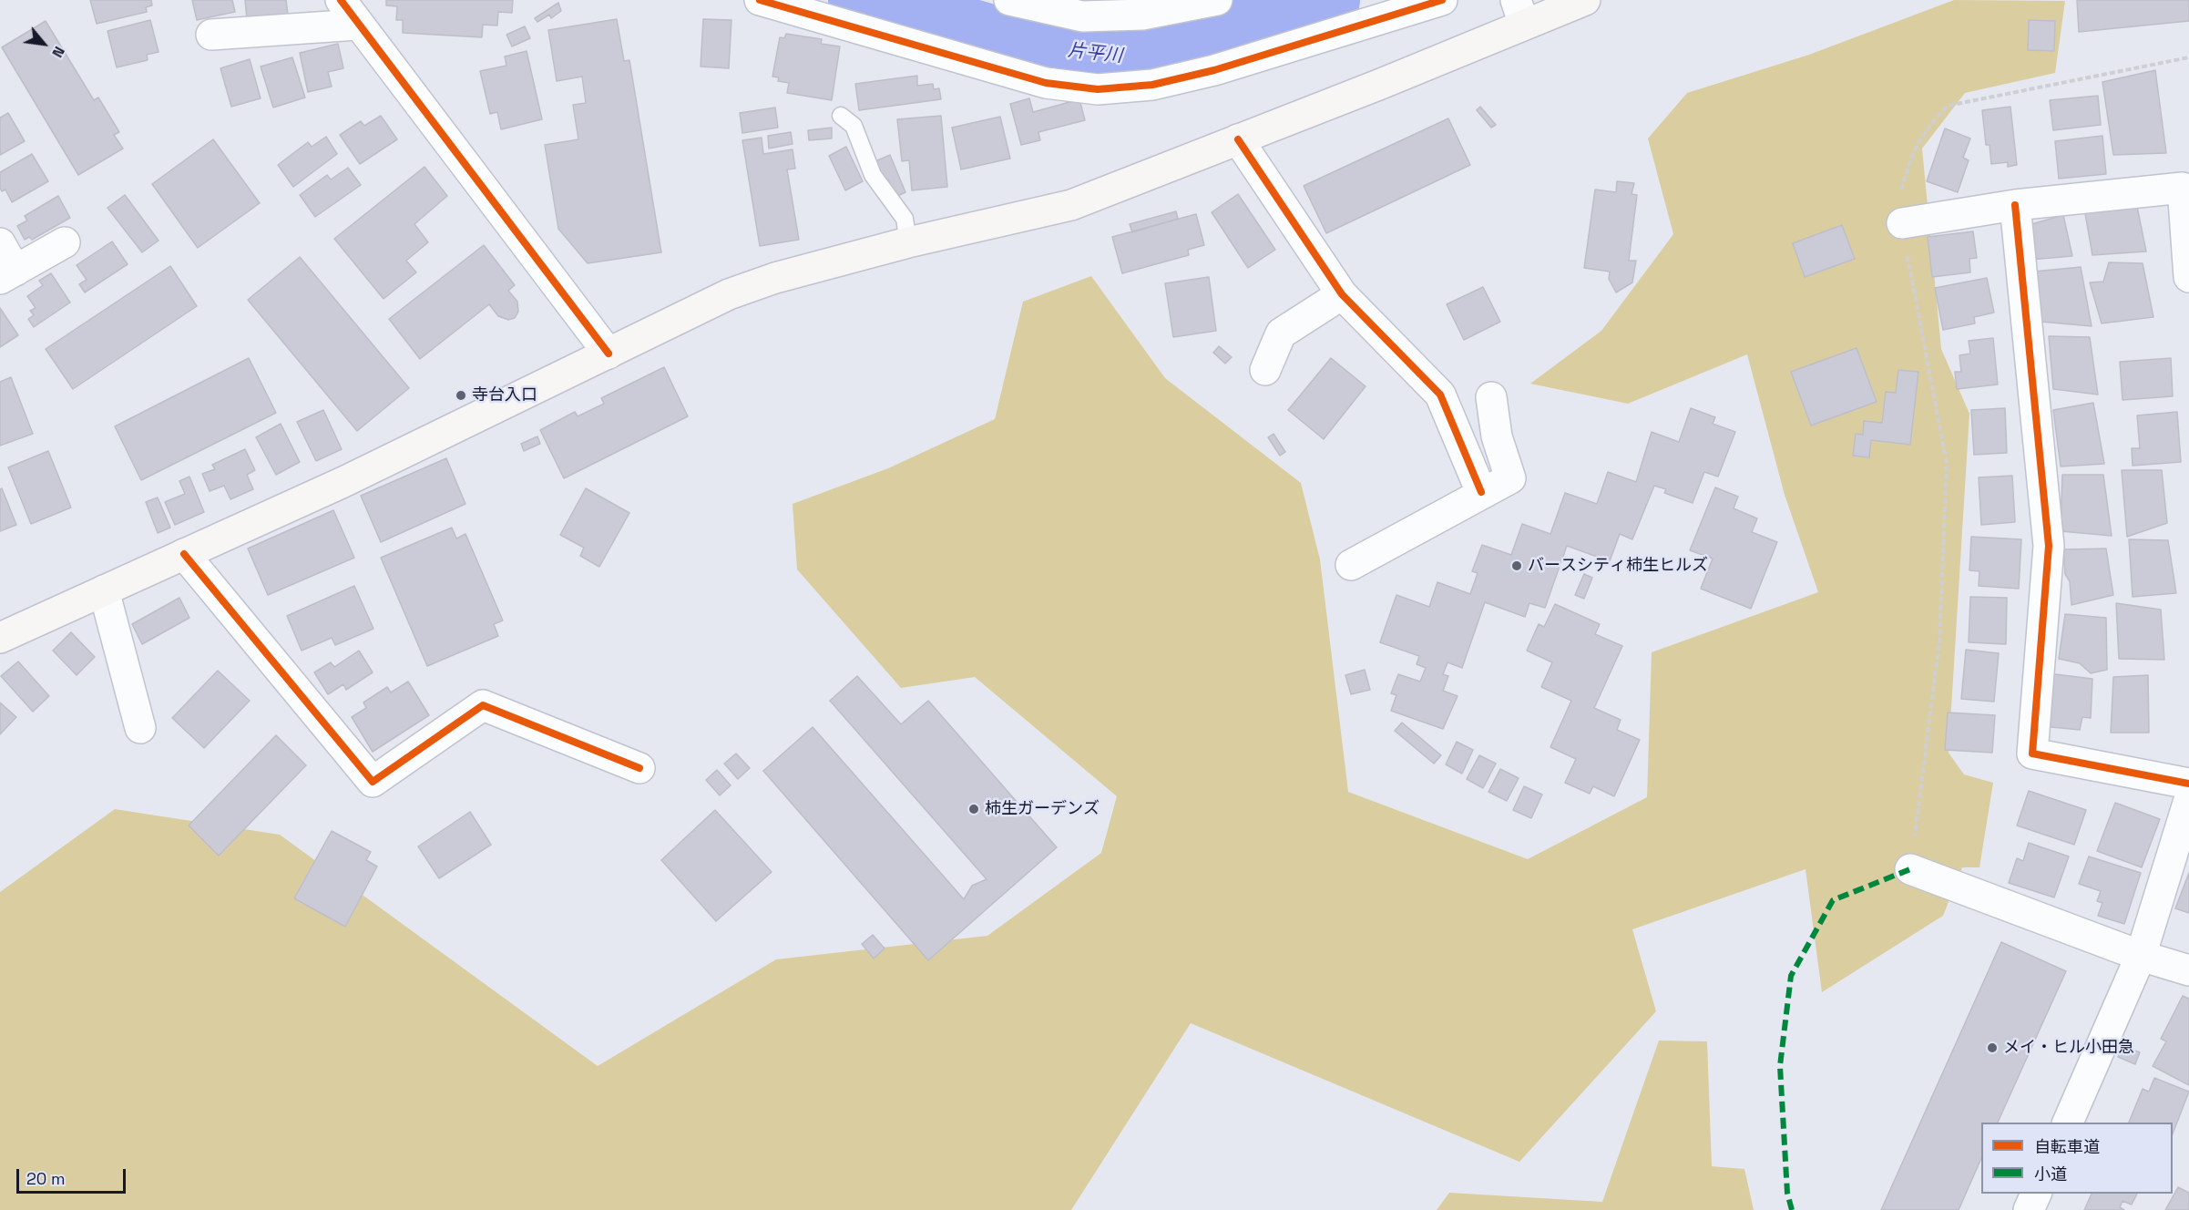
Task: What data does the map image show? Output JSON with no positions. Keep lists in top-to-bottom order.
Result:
{
  "water": ["片平川"],
  "places": [
    "寺台入口",
    "バースシティ柿生ヒルズ",
    "柿生ガーデンズ",
    "メイ・ヒル小田急"
  ],
  "legend": ["自転車道", "小道"],
  "scale_bar": "20 m",
  "north": "bottom right"
}
